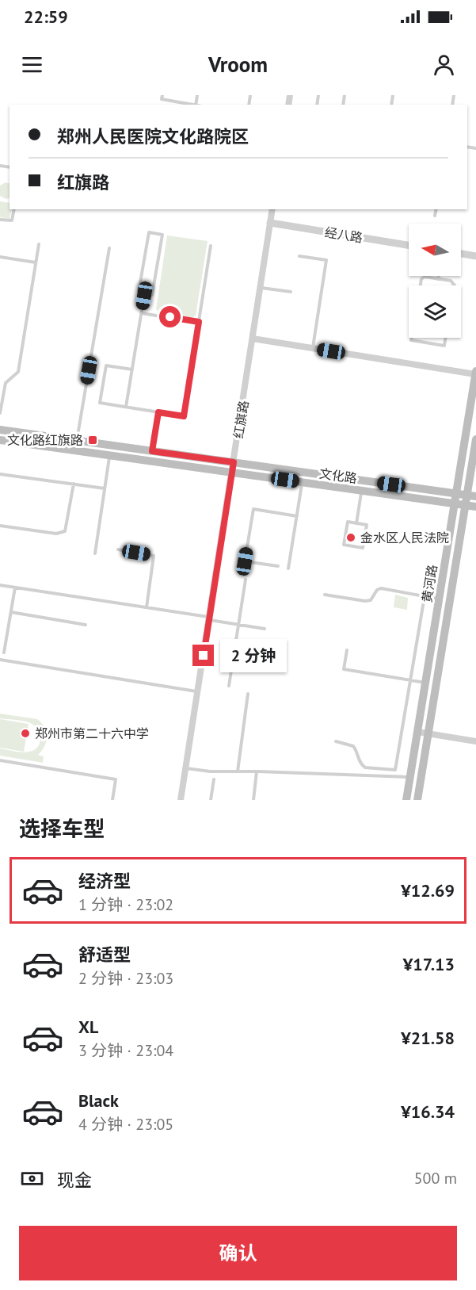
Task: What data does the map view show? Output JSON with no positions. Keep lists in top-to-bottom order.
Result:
{
  "streets": {
    "main road": ["文化路", "黄河路"],
    "street": ["经八路", "红旗路"]
  },
  "crossings": [
    ["经八路", "红旗路"],
    ["红旗路", "文化路"],
    ["文化路", "黄河路"]
  ],
  "places": {
    "transit": ["文化路红旗路"],
    "other": ["金水区人民法院", "郑州市第二十六中学"]
  },
  "north": "left",
  "page": {
    "status": "22:59",
    "header": "Vroom",
    "banner": ["郑州人民医院文化路院区", "红旗路"],
    "bubble": "2 分钟",
    "heading": "选择车型",
    "list": [
      {
        "name": "经济型",
        "note": "1 分钟 · 23:02",
        "value": "¥12.69"
      },
      {
        "name": "舒适型",
        "note": "2 分钟 · 23:03",
        "value": "¥17.13"
      },
      {
        "name": "XL",
        "note": "3 分钟 · 23:04",
        "value": "¥21.58"
      },
      {
        "name": "Black",
        "note": "4 分钟 · 23:05",
        "value": "¥16.34"
      }
    ],
    "pay": ["现金", "500 m"],
    "buttons": "确认"
  }
}
